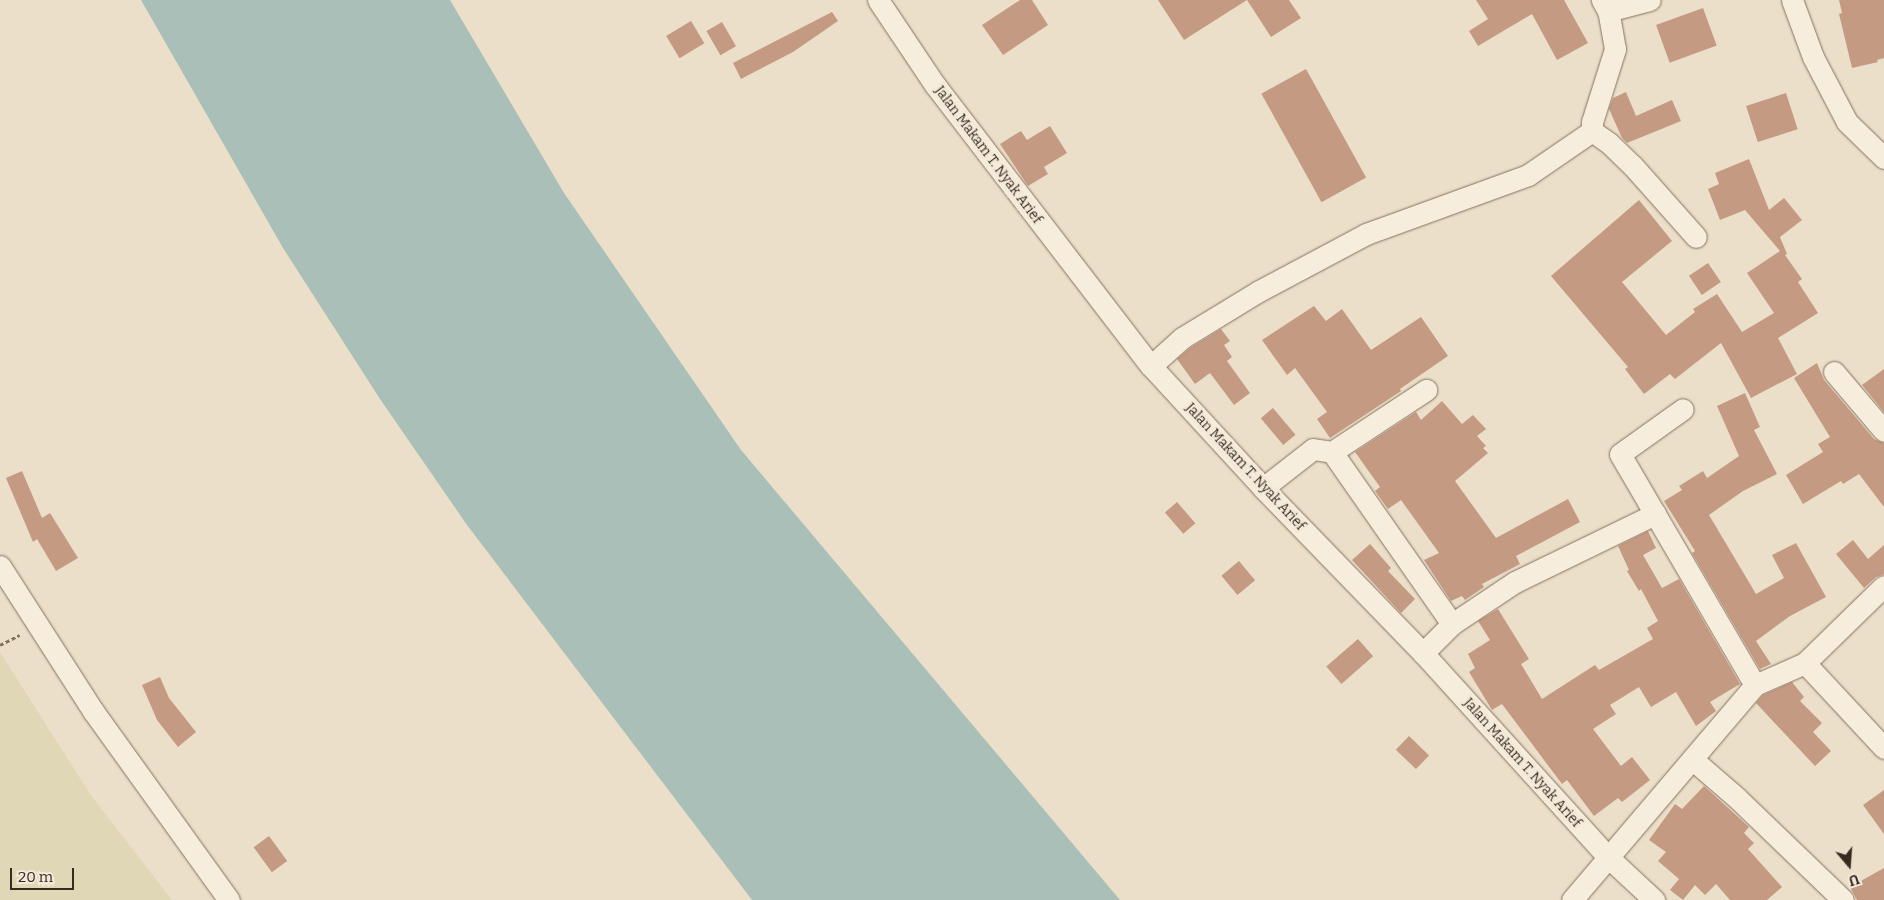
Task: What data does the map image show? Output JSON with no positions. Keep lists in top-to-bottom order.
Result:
{
  "streets": {
    "street": ["Jalan Makam T. Nyak Arief"]
  },
  "scale_bar": "20 m",
  "north": "bottom"
}
